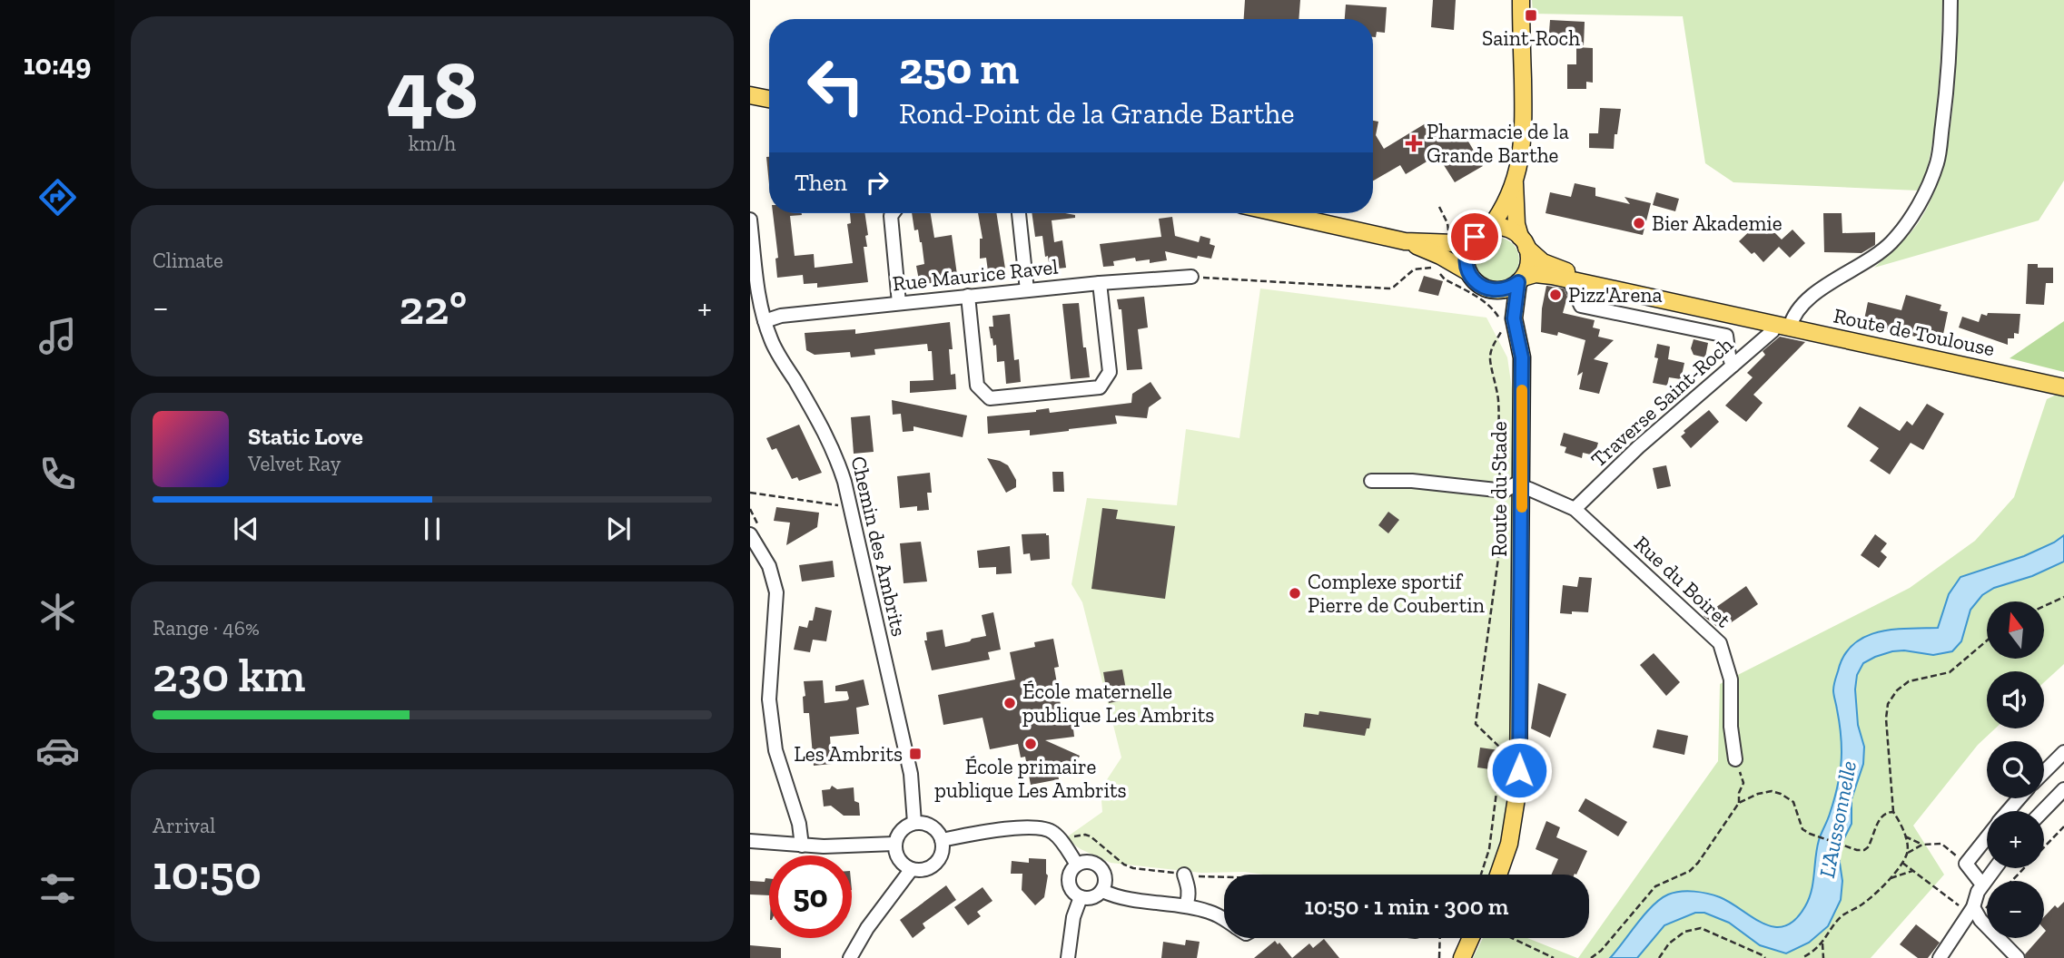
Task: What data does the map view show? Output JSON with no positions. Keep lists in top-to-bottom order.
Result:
{
  "streets": {
    "main road": ["Route de Toulouse", "Route du Stade"],
    "street": [
      "Rue Maurice Ravel",
      "Traverse Saint-Roch",
      "Chemin des Ambrits",
      "Rue du Boiret"
    ]
  },
  "crossings": [
    ["Rue Maurice Ravel", "Chemin des Ambrits"],
    ["Route de Toulouse", "Traverse Saint-Roch"],
    ["Route de Toulouse", "Route du Stade"],
    ["Traverse Saint-Roch", "Rue du Boiret"],
    ["Route du Stade", "Rue du Boiret"]
  ],
  "water": ["L'Aussonnelle"],
  "places": {
    "transit": ["Saint-Roch", "Les Ambrits"],
    "health": ["Pharmacie de la Grande Barthe"],
    "other": [
      "Bier Akademie",
      "Pizz'Arena",
      "Complexe sportif Pierre de Coubertin",
      "École maternelle publique Les Ambrits",
      "École primaire publique Les Ambrits"
    ]
  },
  "north": "top",
  "page": {
    "tabs": "10:49",
    "tile": [
      ["48", "km/h"],
      "Climate",
      ["Range · 46%", "230 km"],
      ["Arrival", "10:50"]
    ],
    "turn": ["250 m", "Rond-Point de la Grande Barthe"],
    "then": "Then",
    "heat": ["−", "22°", "+"],
    "song": ["Static Love", "Velvet Ray"],
    "map_buttons": ["+", "−"],
    "limit": "50",
    "trip": "10:50 · 1 min · 300 m"
  }
}
